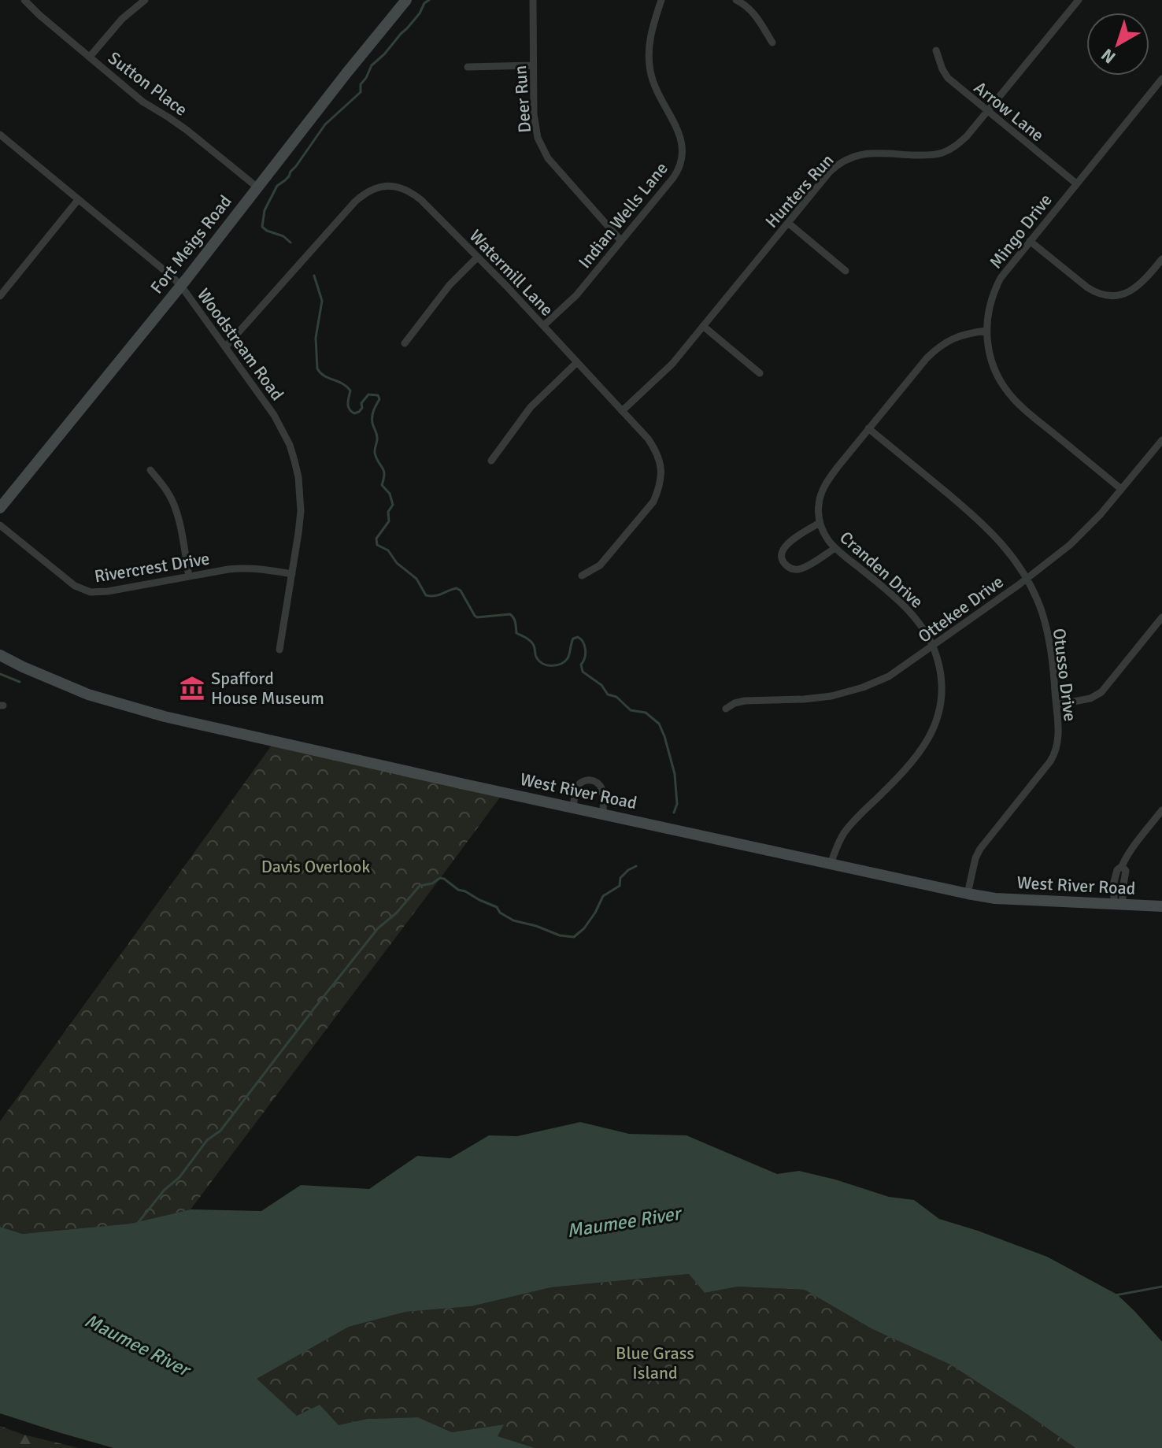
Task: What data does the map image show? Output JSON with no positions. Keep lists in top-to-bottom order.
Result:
{
  "streets": {
    "main road": ["Fort Meigs Road", "West River Road"],
    "street": [
      "Sutton Place",
      "Deer Run",
      "Arrow Lane",
      "Hunters Run",
      "Indian Wells Lane",
      "Mingo Drive",
      "Watermill Lane",
      "Woodstream Road",
      "Rivercrest Drive",
      "Cranden Drive",
      "Ottekee Drive",
      "Otusso Drive"
    ]
  },
  "crossings": [
    ["Sutton Place", "Fort Meigs Road"],
    ["Deer Run", "Indian Wells Lane"],
    ["Arrow Lane", "Hunters Run"],
    ["Arrow Lane", "Mingo Drive"],
    ["Hunters Run", "Watermill Lane"],
    ["Indian Wells Lane", "Watermill Lane"],
    ["Mingo Drive", "Cranden Drive"],
    ["Mingo Drive", "Ottekee Drive"],
    ["Fort Meigs Road", "Woodstream Road"],
    ["Watermill Lane", "Woodstream Road"],
    ["Woodstream Road", "Rivercrest Drive"],
    ["Cranden Drive", "Ottekee Drive"],
    ["Cranden Drive", "Otusso Drive"],
    ["Cranden Drive", "West River Road"],
    ["Ottekee Drive", "Otusso Drive"],
    ["Otusso Drive", "West River Road"]
  ],
  "water": ["Maumee River"],
  "parks": ["Davis Overlook", "Blue Grass Island"],
  "places": {
    "museum": ["Spafford House Museum"]
  },
  "north": "bottom left"
}
